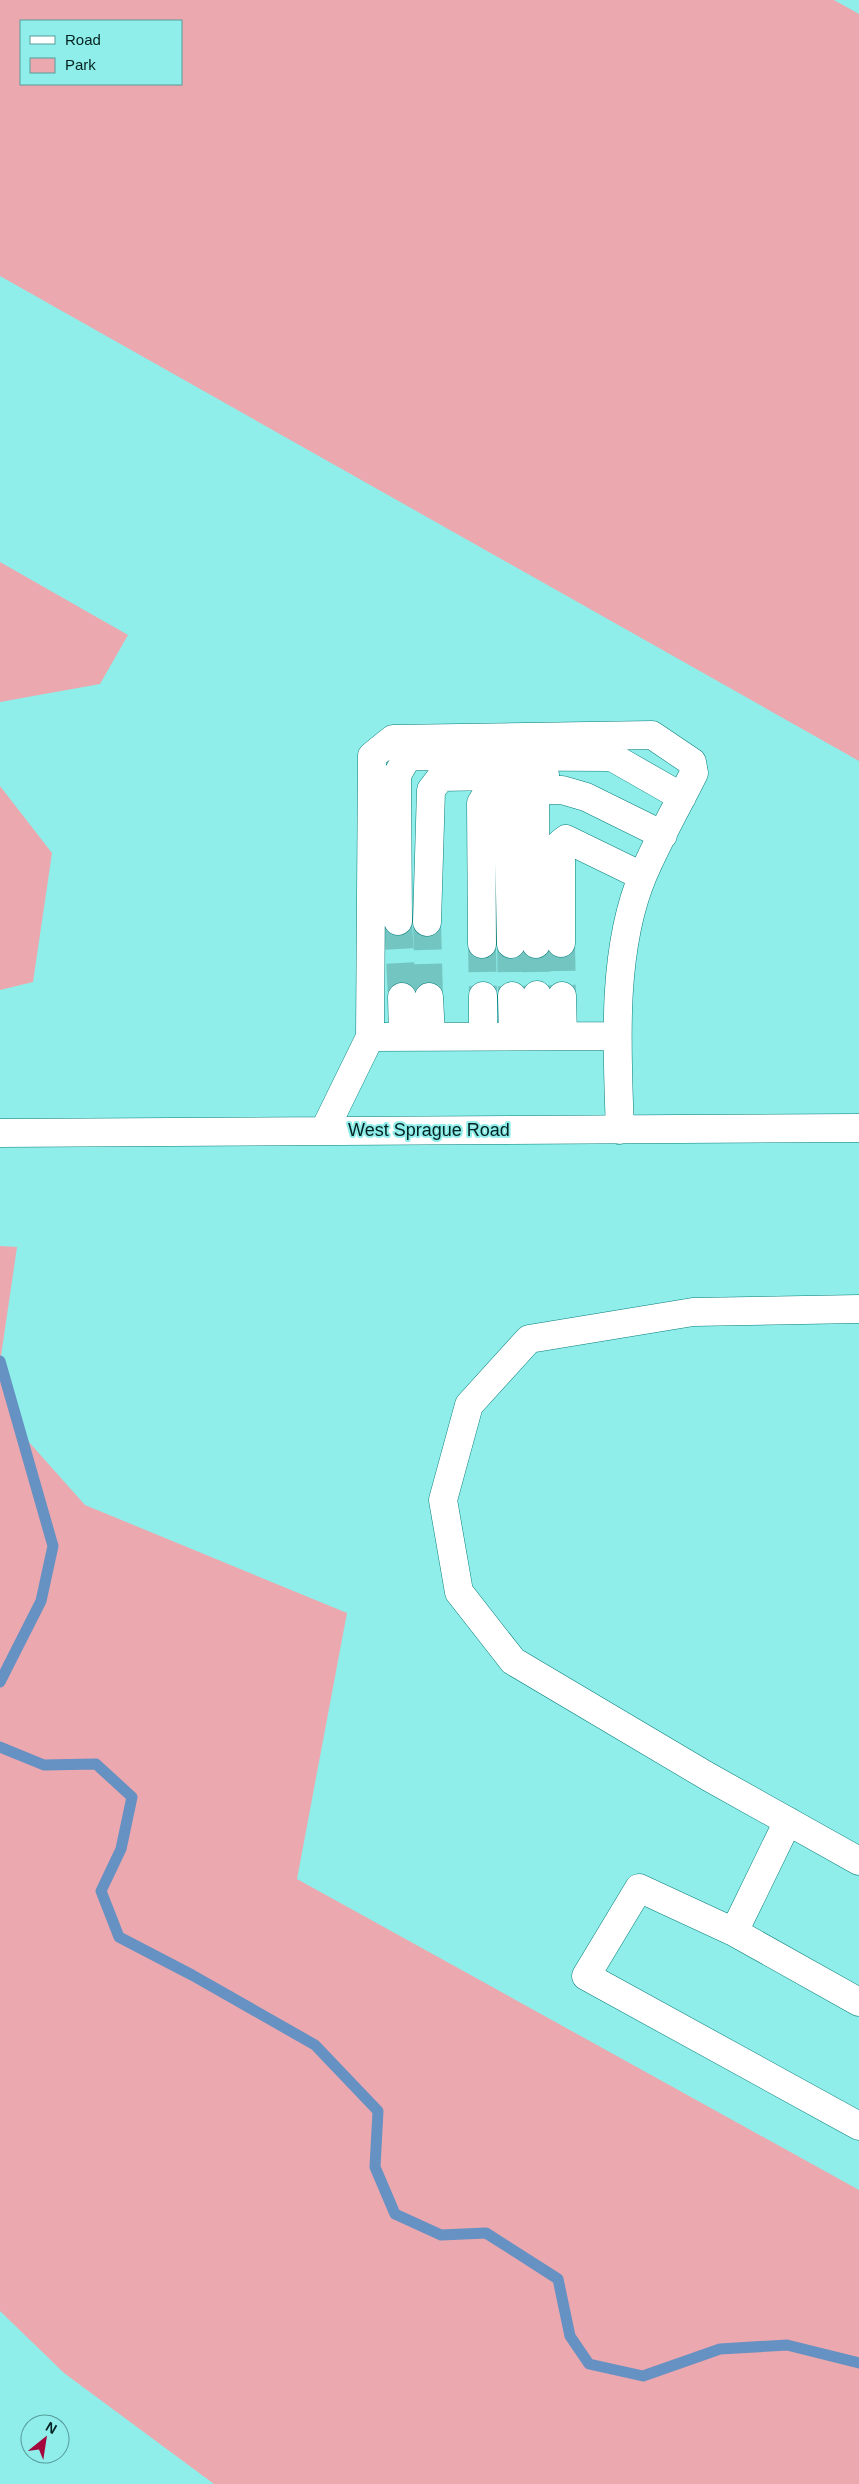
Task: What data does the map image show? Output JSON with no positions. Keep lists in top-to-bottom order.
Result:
{
  "streets": {
    "street": ["West Sprague Road"]
  },
  "legend": ["Road", "Park"],
  "north": "top right"
}
